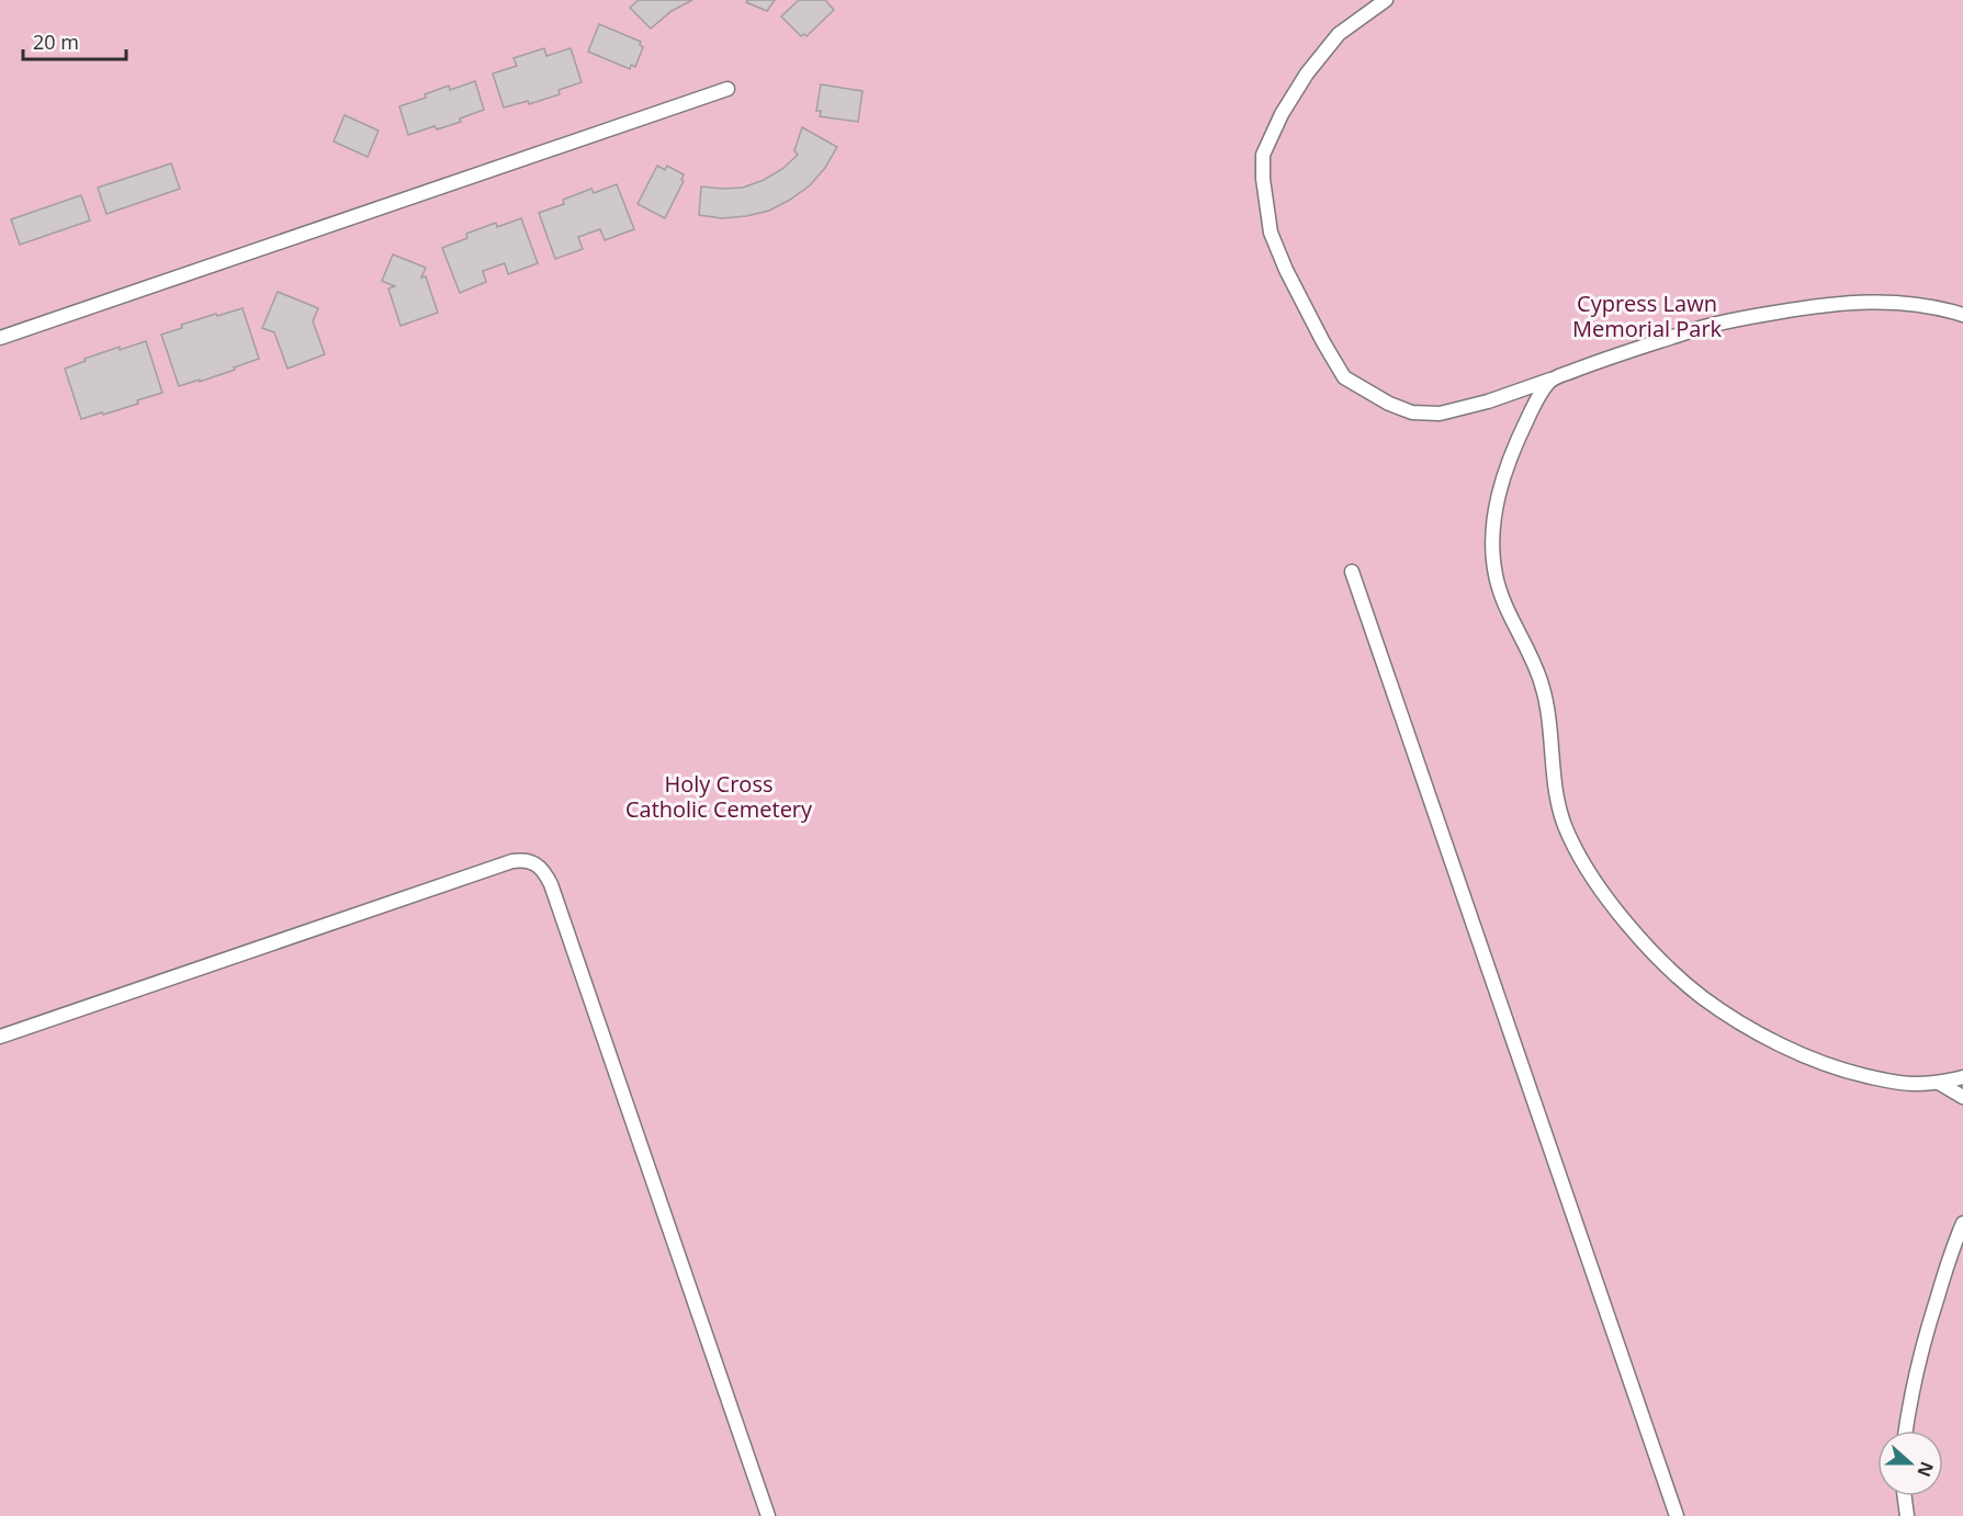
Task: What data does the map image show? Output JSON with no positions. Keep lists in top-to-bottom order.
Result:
{
  "parks": ["Cypress Lawn Memorial Park", "Holy Cross Catholic Cemetery"],
  "scale_bar": "20 m",
  "north": "right"
}
